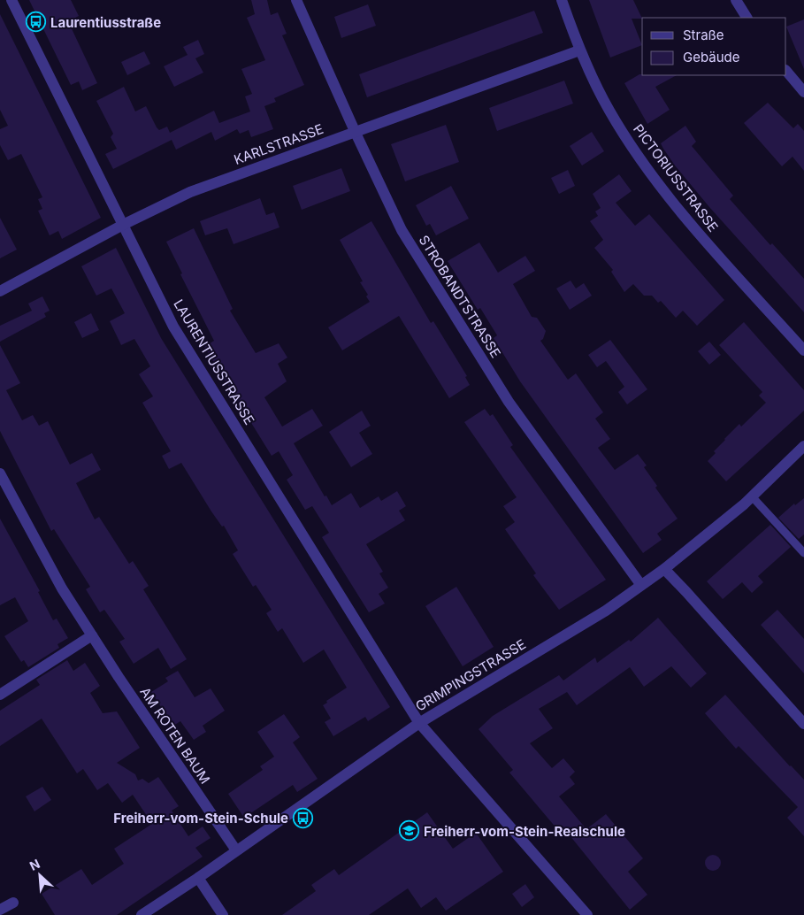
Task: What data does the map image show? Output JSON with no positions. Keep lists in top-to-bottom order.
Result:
{
  "streets": {
    "street": [
      "KARLSTRASSE",
      "PICTORIUSSTRASSE",
      "STROBANDTSTRASSE",
      "LAURENTIUSSTRASSE",
      "GRIMPINGSTRASSE",
      "AM ROTEN BAUM"
    ]
  },
  "crossings": [
    ["KARLSTRASSE", "PICTORIUSSTRASSE"],
    ["KARLSTRASSE", "STROBANDTSTRASSE"],
    ["KARLSTRASSE", "LAURENTIUSSTRASSE"],
    ["STROBANDTSTRASSE", "GRIMPINGSTRASSE"],
    ["LAURENTIUSSTRASSE", "GRIMPINGSTRASSE"],
    ["GRIMPINGSTRASSE", "AM ROTEN BAUM"]
  ],
  "places": {
    "bus stop": ["Laurentiusstraße", "Freiherr-vom-Stein-Schule"],
    "school or university": ["Freiherr-vom-Stein-Realschule"]
  },
  "legend": ["Straße", "Gebäude"],
  "north": "top left"
}
